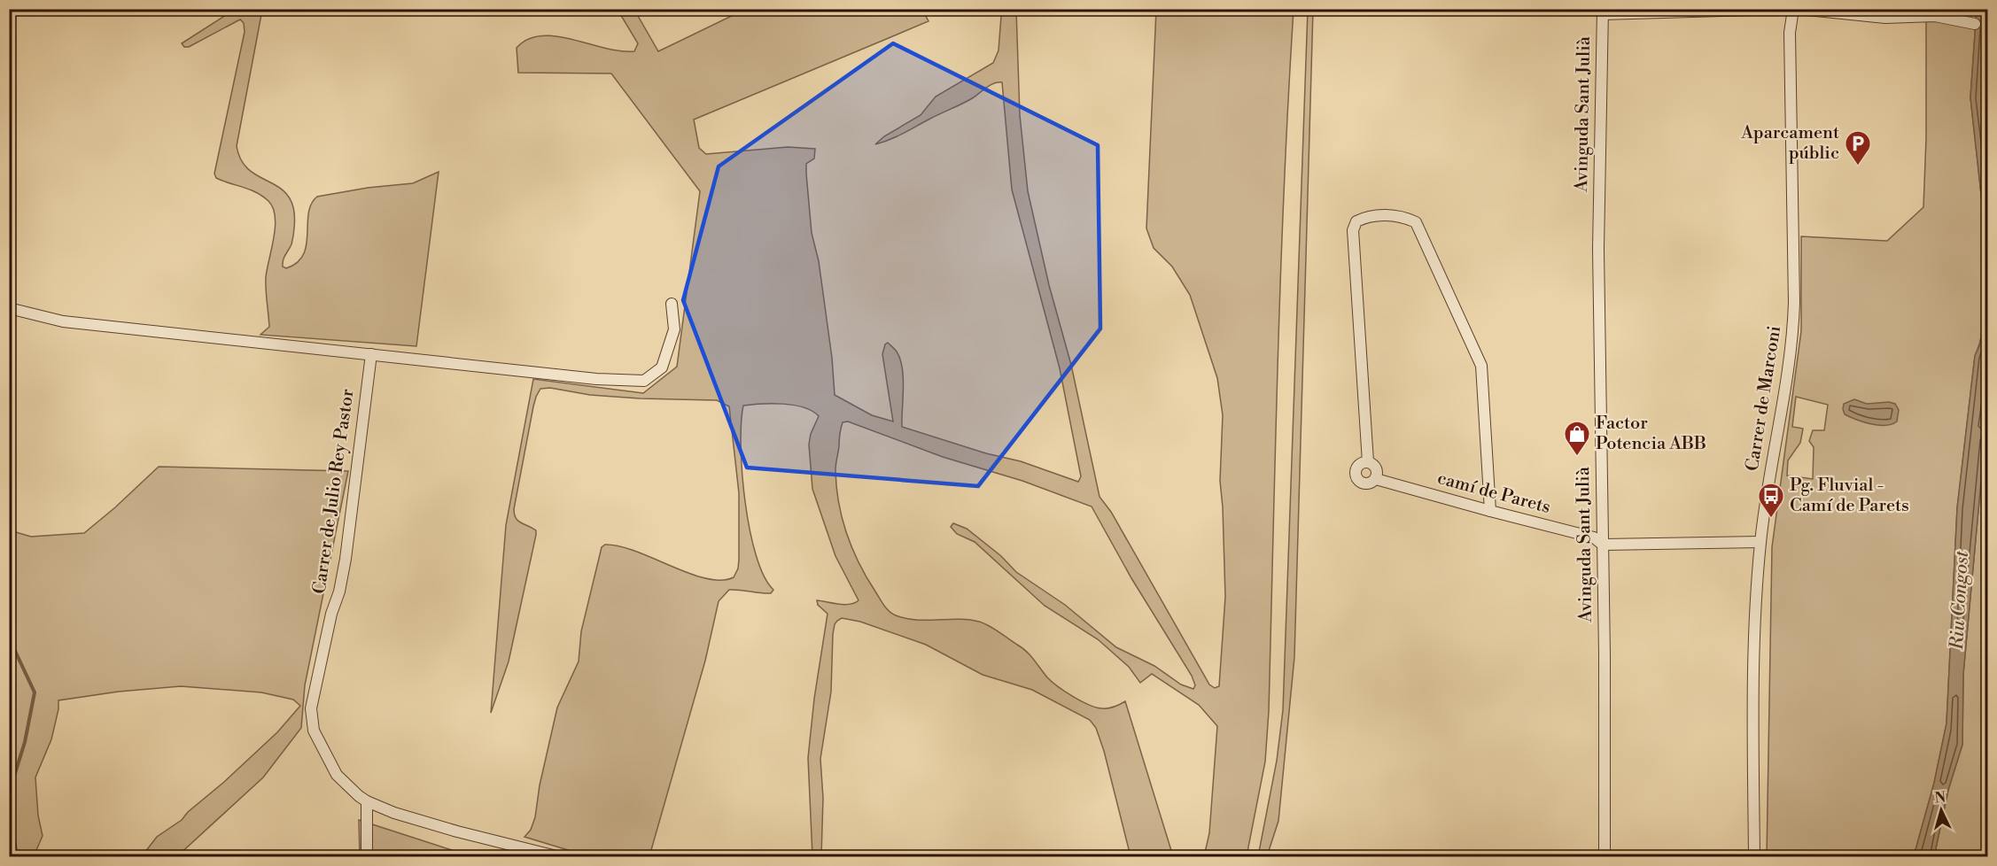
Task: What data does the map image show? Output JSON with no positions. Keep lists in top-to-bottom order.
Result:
{
  "streets": {
    "street": [
      "Avinguda Sant Julià",
      "Carrer de Marconi",
      "Carrer de Julio Rey Pastor",
      "camí de Parets"
    ]
  },
  "crossings": [
    ["Avinguda Sant Julià", "camí de Parets"],
    ["Carrer de Marconi", "camí de Parets"]
  ],
  "water": ["Riu Congost"],
  "places": {
    "parking": ["Aparcament públic"],
    "shop": ["Factor Potencia ABB"],
    "bus stop": ["Pg. Fluvial - Camí de Parets"]
  },
  "north": "top"
}
